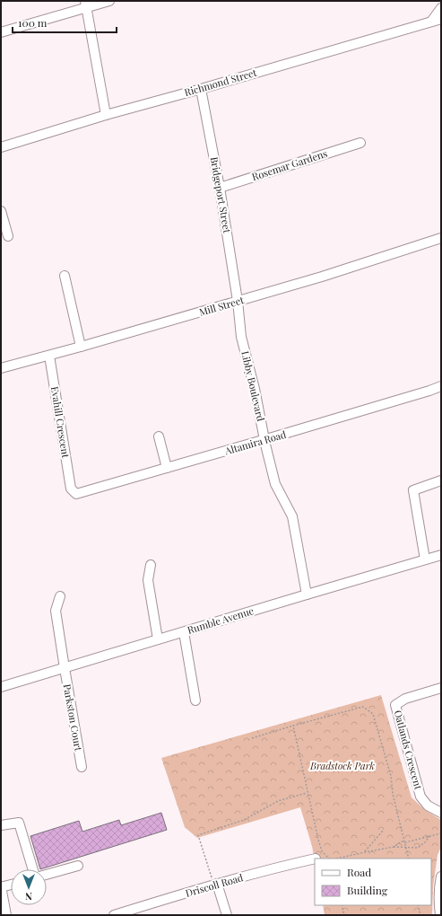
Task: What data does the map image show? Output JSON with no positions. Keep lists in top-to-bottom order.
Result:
{
  "streets": {
    "street": [
      "Richmond Street",
      "Rosemar Gardens",
      "Bridgeport Street",
      "Mill Street",
      "Libby Boulevard",
      "Evahill Crescent",
      "Altamira Road",
      "Rumble Avenue",
      "Parkston Court",
      "Oatlands Crescent",
      "Driscoll Road"
    ]
  },
  "crossings": [
    ["Richmond Street", "Bridgeport Street"],
    ["Rosemar Gardens", "Bridgeport Street"],
    ["Bridgeport Street", "Mill Street"],
    ["Bridgeport Street", "Libby Boulevard"],
    ["Mill Street", "Libby Boulevard"],
    ["Mill Street", "Evahill Crescent"],
    ["Libby Boulevard", "Altamira Road"],
    ["Libby Boulevard", "Rumble Avenue"],
    ["Evahill Crescent", "Altamira Road"],
    ["Rumble Avenue", "Parkston Court"]
  ],
  "parks": ["Bradstock Park"],
  "legend": ["Road", "Building"],
  "scale_bar": "100 m",
  "north": "bottom"
}
